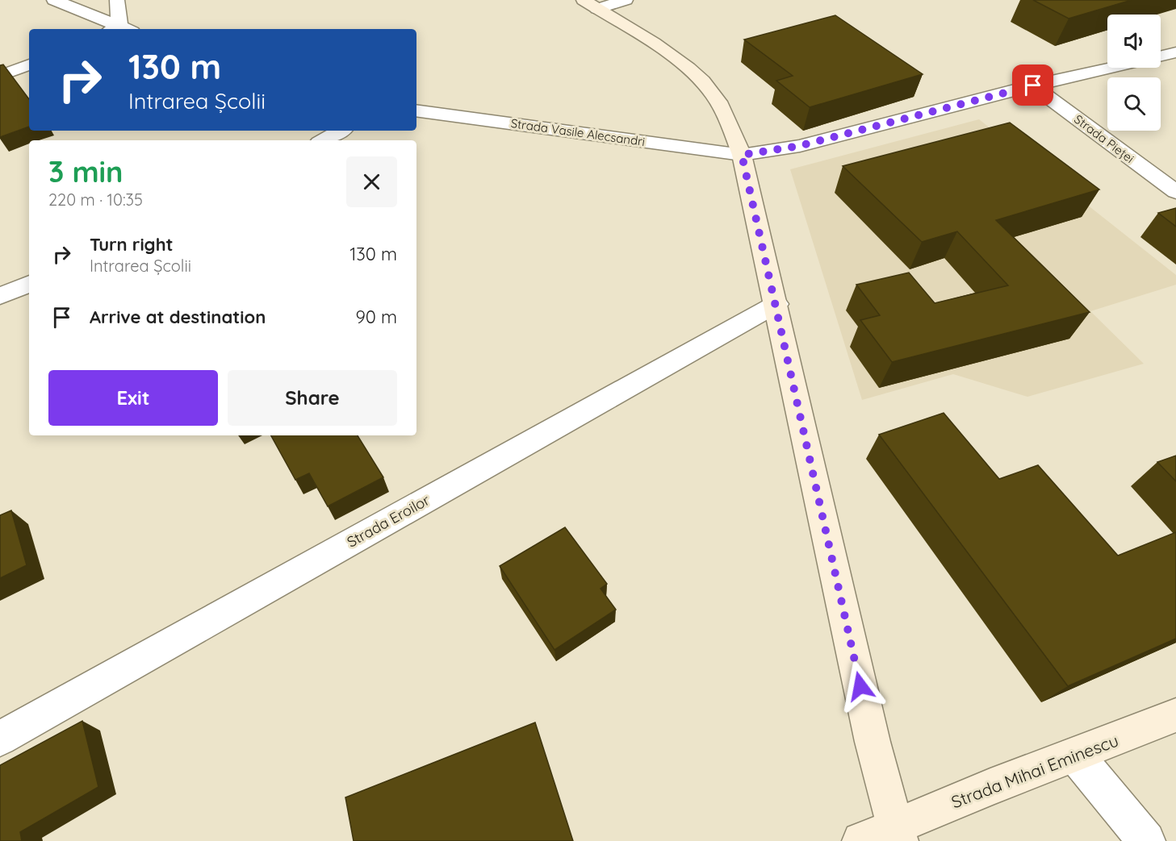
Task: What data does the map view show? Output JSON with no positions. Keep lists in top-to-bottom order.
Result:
{
  "streets": {
    "main road": ["Strada Mihai Eminescu"],
    "street": ["Strada Vasile Alecsandri", "Strada Pieței", "Strada Eroilor"]
  },
  "crossings": [
    ["Strada Vasile Alecsandri", "Strada Pieței"]
  ],
  "page": {
    "turn": ["130 m", "Intrarea Școlii"],
    "heading": ["3 min", "220 m · 10:35"],
    "list": [
      {
        "name": "Turn right",
        "note": "Intrarea Școlii",
        "value": "130 m"
      },
      {
        "name": "Arrive at destination",
        "value": "90 m"
      }
    ],
    "buttons": ["Exit", "Share"]
  }
}
